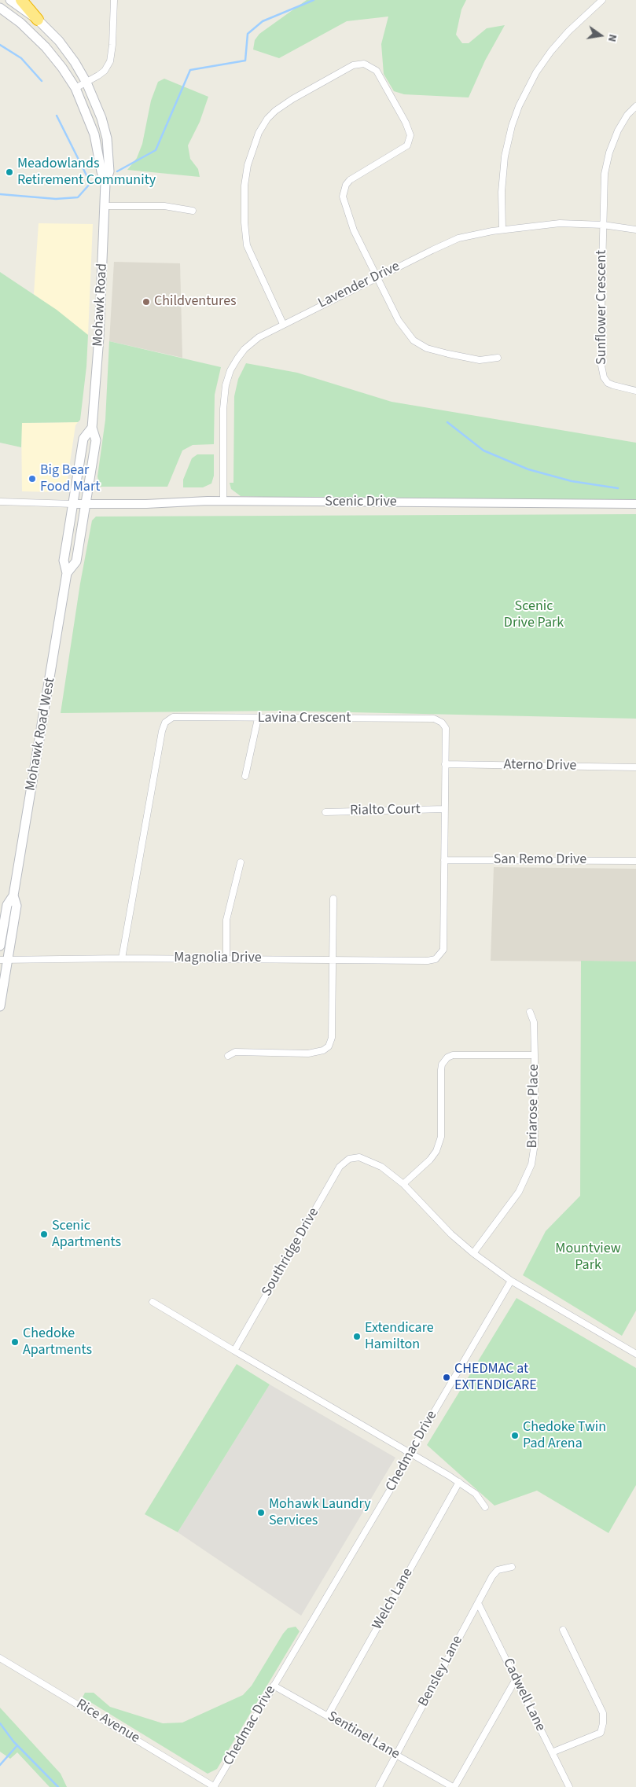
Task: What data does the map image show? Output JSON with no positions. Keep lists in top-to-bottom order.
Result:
{
  "streets": {
    "main road": ["Mohawk Road", "Mohawk Road West"],
    "street": [
      "Lavender Drive",
      "Sunflower Crescent",
      "Scenic Drive",
      "Lavina Crescent",
      "Aterno Drive",
      "Rialto Court",
      "San Remo Drive",
      "Magnolia Drive",
      "Briarose Place",
      "Southridge Drive",
      "Chedmac Drive",
      "Welch Lane",
      "Bensley Lane",
      "Cadwell Lane",
      "Rice Avenue",
      "Sentinel Lane"
    ]
  },
  "crossings": [
    ["Lavender Drive", "Sunflower Crescent"],
    ["Lavender Drive", "Scenic Drive"],
    ["Mohawk Road", "Scenic Drive"],
    ["Mohawk Road", "Mohawk Road West"],
    ["Scenic Drive", "Mohawk Road West"],
    ["Lavina Crescent", "Aterno Drive"],
    ["Lavina Crescent", "Rialto Court"],
    ["Lavina Crescent", "San Remo Drive"],
    ["Lavina Crescent", "Magnolia Drive"],
    ["Mohawk Road West", "Magnolia Drive"],
    ["Briarose Place", "Southridge Drive"],
    ["Southridge Drive", "Chedmac Drive"],
    ["Chedmac Drive", "Rice Avenue"],
    ["Chedmac Drive", "Sentinel Lane"],
    ["Welch Lane", "Sentinel Lane"],
    ["Bensley Lane", "Cadwell Lane"],
    ["Bensley Lane", "Sentinel Lane"]
  ],
  "parks": ["Scenic Drive Park", "Mountview Park"],
  "places": [
    "Meadowlands Retirement Community",
    "Childventures",
    "Big Bear Food Mart",
    "Scenic Apartments",
    "Extendicare Hamilton",
    "Chedoke Apartments",
    "CHEDMAC at EXTENDICARE",
    "Chedoke Twin Pad Arena",
    "Mohawk Laundry Services"
  ],
  "north": "right"
}
